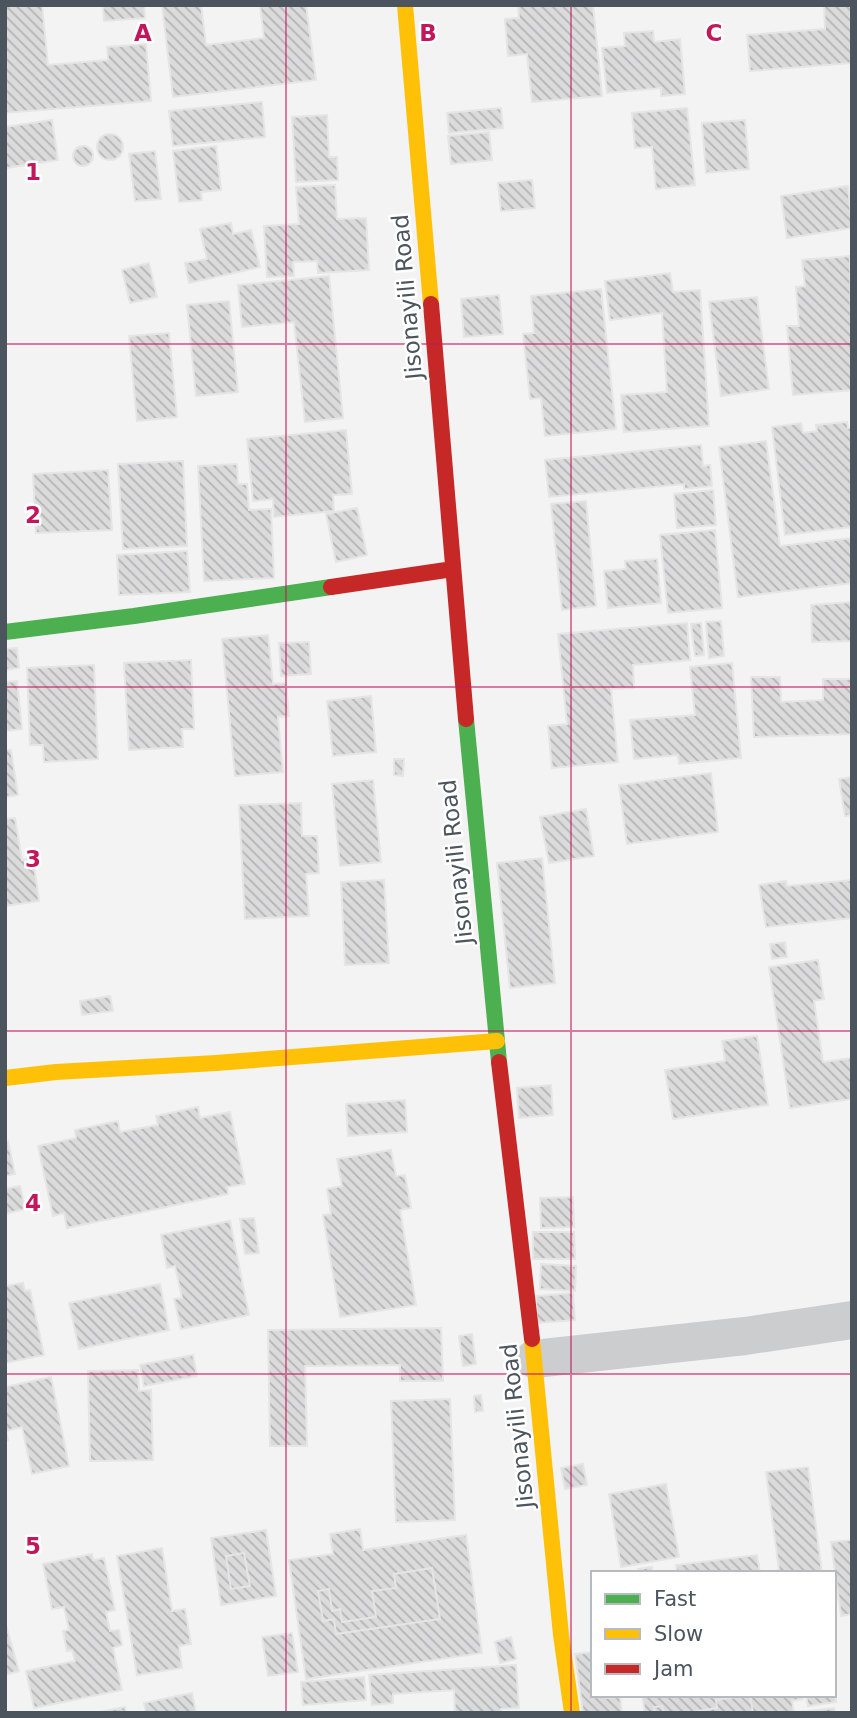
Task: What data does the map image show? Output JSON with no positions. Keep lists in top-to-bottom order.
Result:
{
  "streets": {
    "street": ["Jisonayili Road"]
  },
  "legend": ["Fast", "Slow", "Jam"],
  "grid": {
    "columns": ["A", "B", "C"],
    "rows": [
      "1",
      "2",
      "3",
      "4",
      "5"
    ]
  }
}
